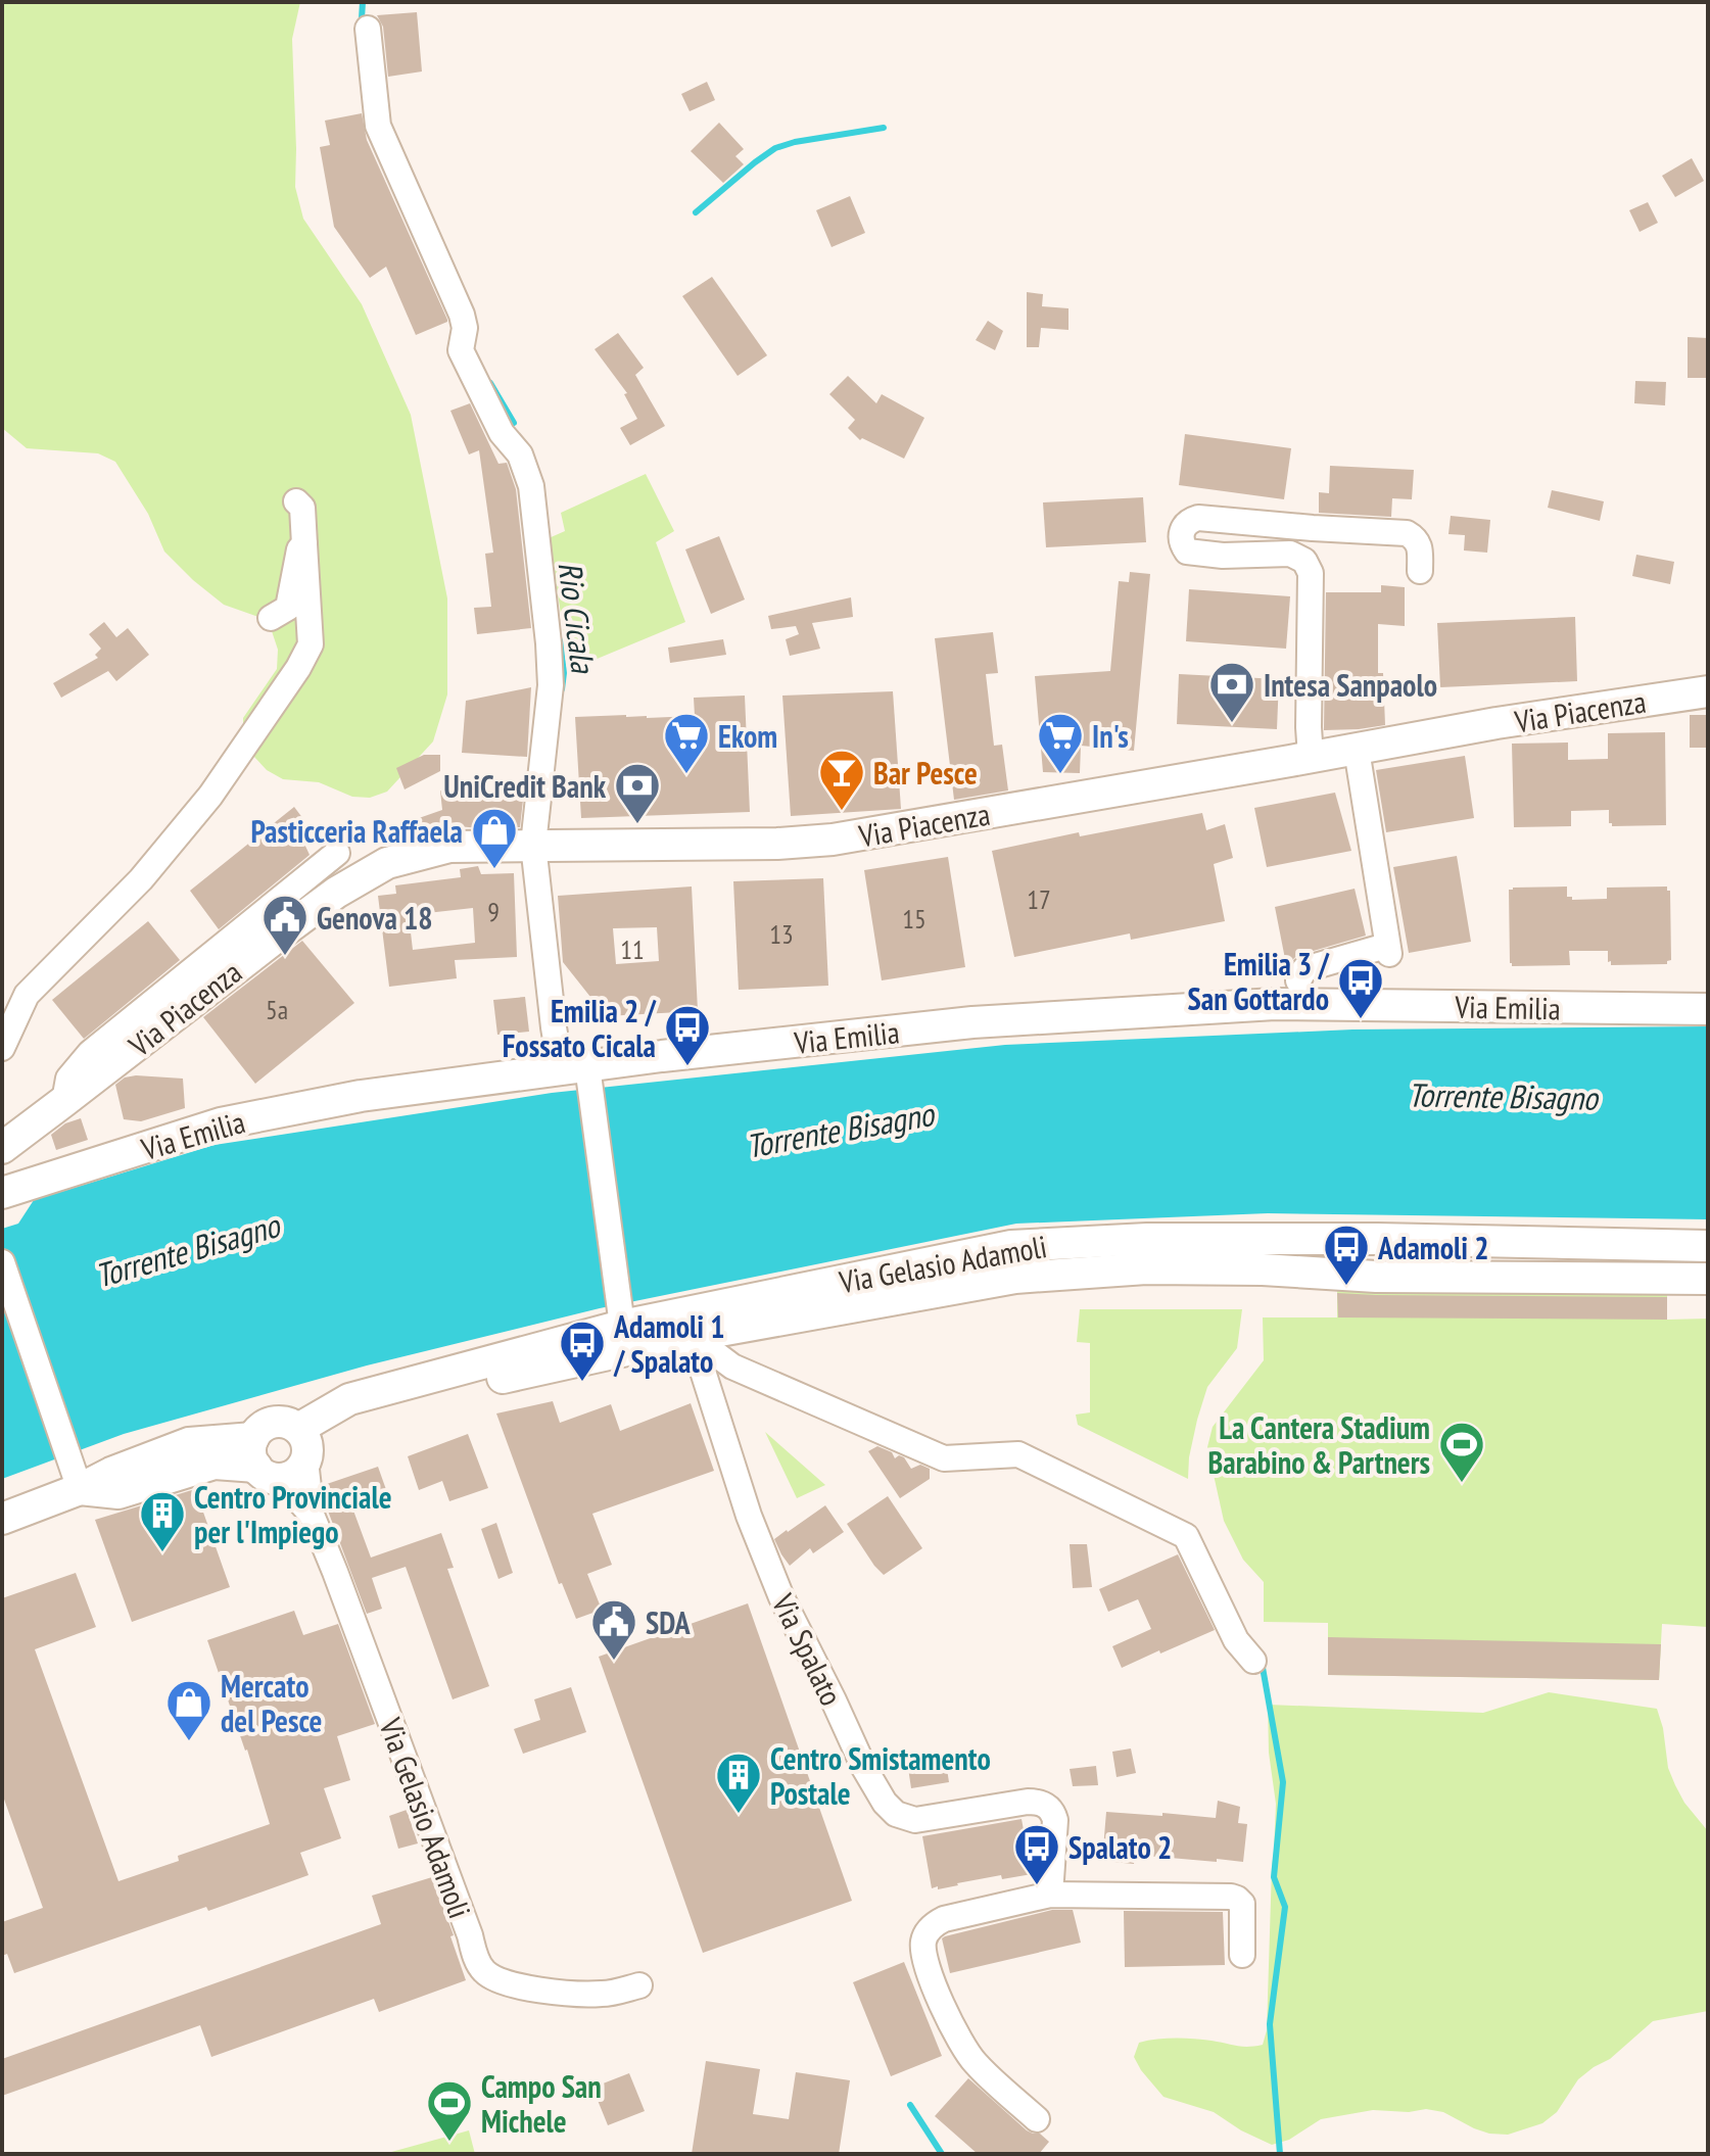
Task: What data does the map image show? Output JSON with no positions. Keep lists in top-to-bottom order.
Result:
{
  "streets": {
    "main road": ["Via Piacenza", "Via Emilia", "Via Gelasio Adamoli"],
    "street": ["Via Spalato"]
  },
  "crossings": [
    ["Via Gelasio Adamoli", "Via Spalato"]
  ],
  "water": ["Rio Cicala", "Torrente Bisagno"],
  "places": {
    "bank": ["Intesa Sanpaolo", "UniCredit Bank"],
    "supermarket": ["Ekom", "In's"],
    "bar": ["Bar Pesce"],
    "shop": ["Pasticceria Raffaela", "Mercato del Pesce"],
    "public building": ["Genova 18", "SDA"],
    "bus stop": [
      "Emilia 3 / San Gottardo",
      "Emilia 2 / Fossato Cicala",
      "Adamoli 2",
      "Adamoli 1 / Spalato",
      "Spalato 2"
    ],
    "sports": ["La Cantera Stadium Barabino & Partners", "Campo San Michele"],
    "building": ["Centro Provinciale per l'Impiego", "Centro Smistamento Postale"]
  },
  "house_numbers": [
    "17",
    "9",
    "15",
    "13",
    "11",
    "5a"
  ]
}
